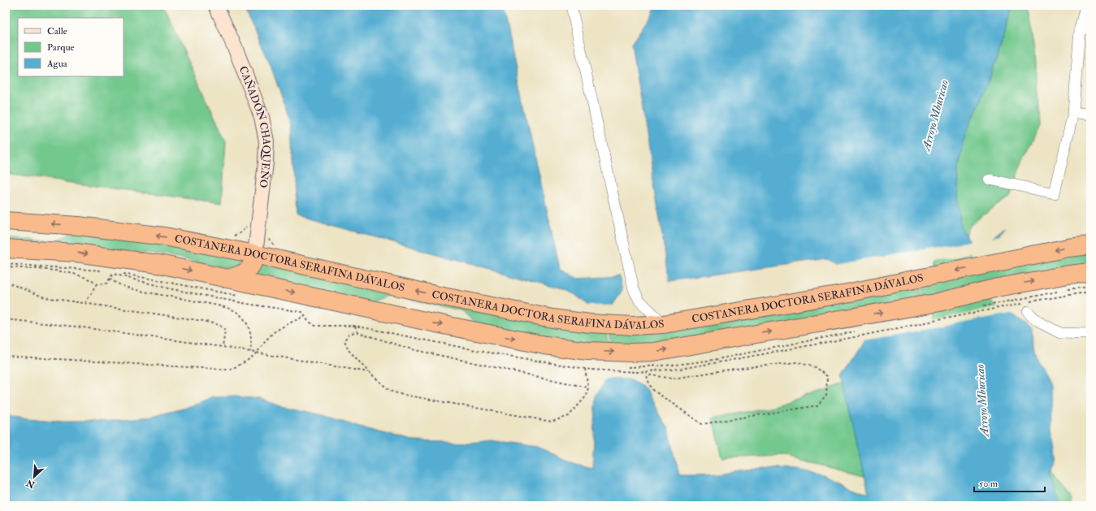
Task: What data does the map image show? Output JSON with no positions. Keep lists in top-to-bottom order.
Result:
{
  "streets": {
    "highway": ["COSTANERA DOCTORA SERAFINA DÁVALOS"],
    "main road": ["CAÑADÓN CHAQUEÑO"]
  },
  "crossings": [
    ["CAÑADÓN CHAQUEÑO", "COSTANERA DOCTORA SERAFINA DÁVALOS"]
  ],
  "water": ["Arroyo Mburicao"],
  "legend": ["Calle", "Parque", "Agua"],
  "scale_bar": "50 m",
  "north": "bottom left"
}
